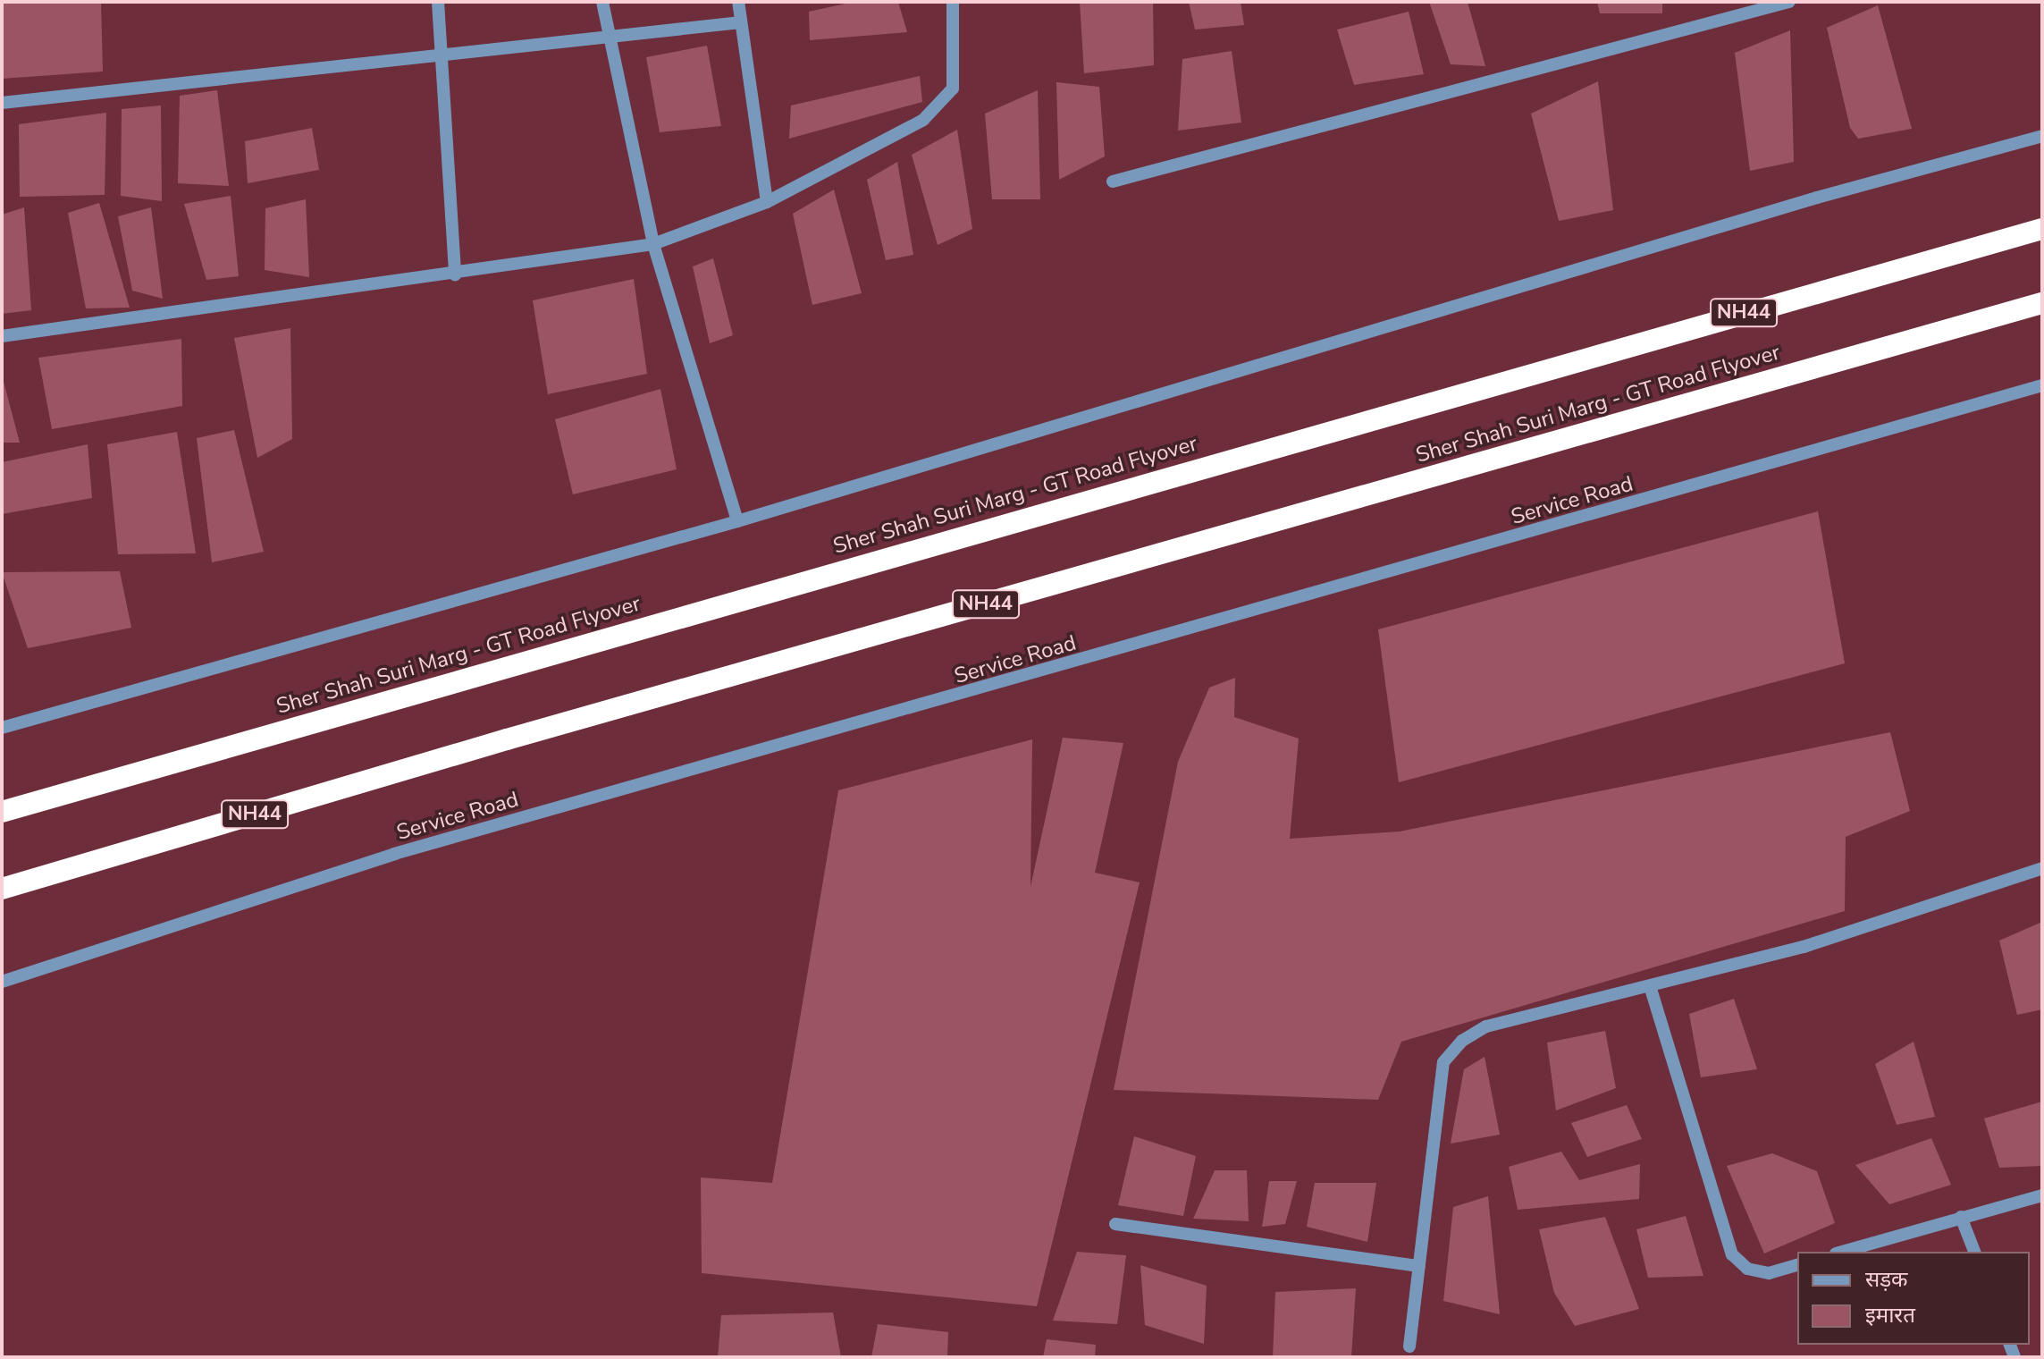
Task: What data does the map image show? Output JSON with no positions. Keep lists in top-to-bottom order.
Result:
{
  "streets": {
    "highway": ["NH44", "Sher Shah Suri Marg - GT Road Flyover"],
    "street": ["Service Road"]
  },
  "crossings": [
    ["NH44", "Sher Shah Suri Marg - GT Road Flyover"]
  ],
  "legend": ["सड़क", "इमारत"]
}
